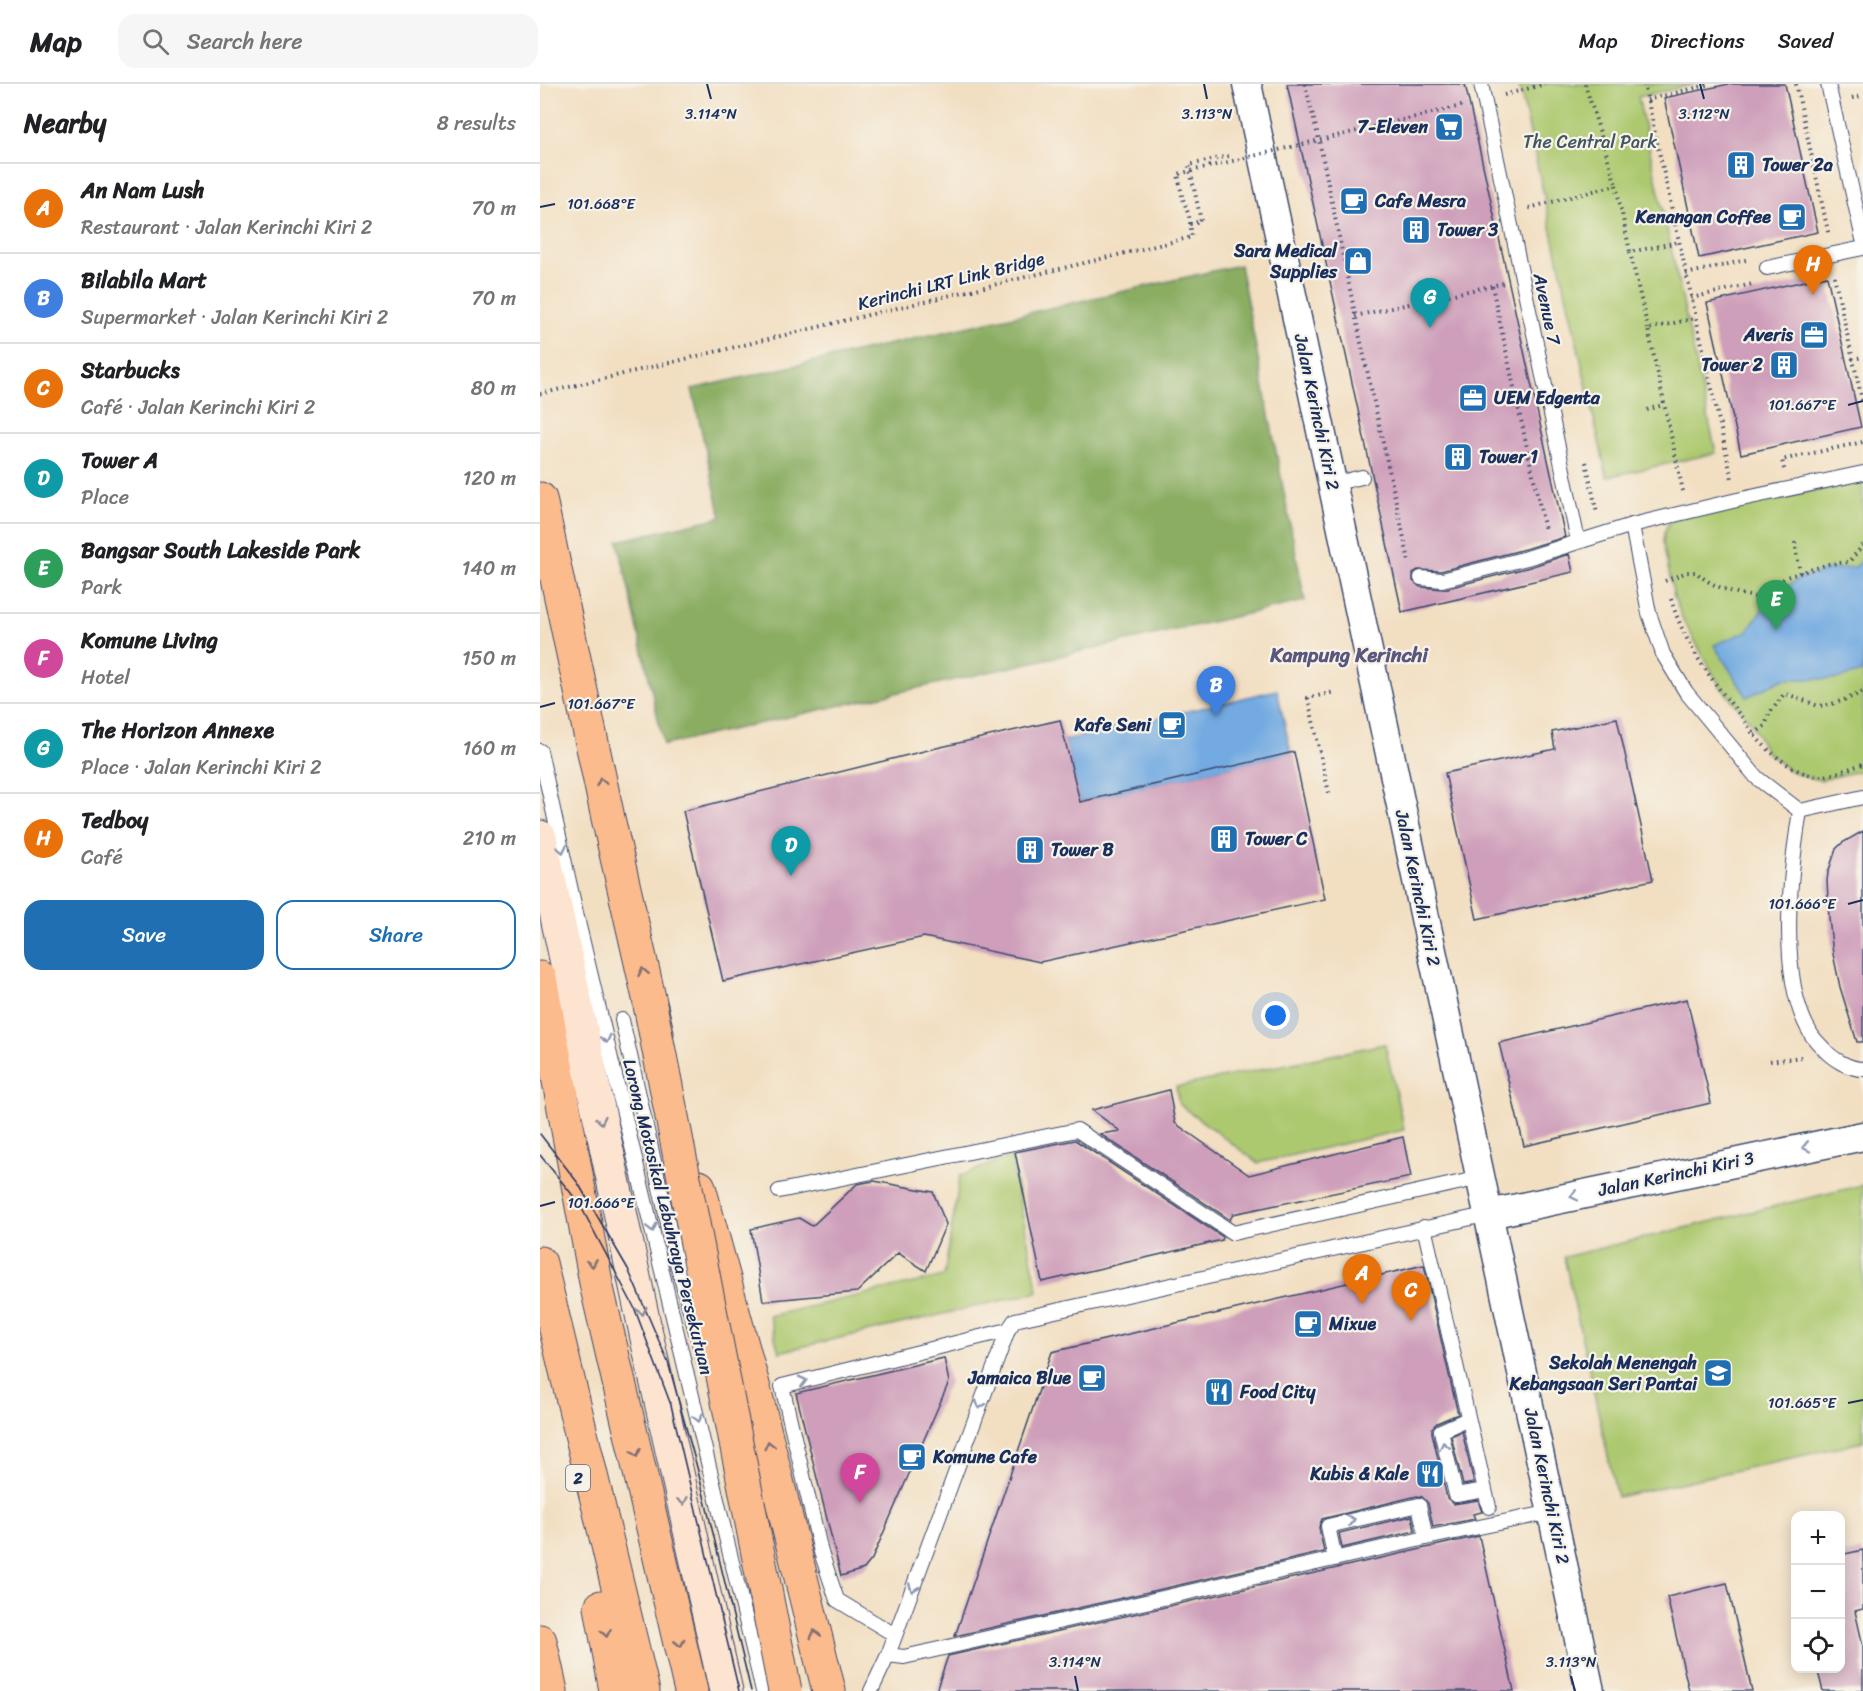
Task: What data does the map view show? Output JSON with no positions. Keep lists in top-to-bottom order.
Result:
{
  "streets": {
    "highway": ["2"],
    "street": ["Jalan Kerinchi Kiri 2", "Jalan Kerinchi Kiri 3"],
    "lane": ["Avenue 7", "Lorong Motosikal Lebuhraya Persekutuan"],
    "path": ["Kerinchi LRT Link Bridge"]
  },
  "crossings": [
    ["Jalan Kerinchi Kiri 2", "Jalan Kerinchi Kiri 3"]
  ],
  "one_way": ["Jalan Kerinchi Kiri 3"],
  "districts": ["Kampung Kerinchi"],
  "parks": ["The Central Park"],
  "places": {
    "supermarket": ["7-Eleven"],
    "building": [
      "Tower 2a",
      "Tower 3",
      "Tower 2",
      "Tower 1",
      "Tower C",
      "Tower B"
    ],
    "cafe": [
      "Cafe Mesra",
      "Kenangan Coffee",
      "Kafe Seni",
      "Mixue",
      "Jamaica Blue",
      "Komune Cafe"
    ],
    "shop": ["Sara Medical Supplies"],
    "office": ["Averis", "UEM Edgenta"],
    "school or university": ["Sekolah Menengah Kebangsaan Seri Pantai"],
    "restaurant": ["Food City", "Kubis & Kale"]
  },
  "page": {
    "header": "Map",
    "search": "Search here",
    "nav": ["Map", "Directions", "Saved"],
    "heading": ["Nearby", "8 results"],
    "list": [
      {
        "mark": "A",
        "name": "An Nam Lush",
        "note": "Restaurant · Jalan Kerinchi Kiri 2",
        "value": "70 m"
      },
      {
        "mark": "B",
        "name": "Bilabila Mart",
        "note": "Supermarket · Jalan Kerinchi Kiri 2",
        "value": "70 m"
      },
      {
        "mark": "C",
        "name": "Starbucks",
        "note": "Café · Jalan Kerinchi Kiri 2",
        "value": "80 m"
      },
      {
        "mark": "D",
        "name": "Tower A",
        "note": "Place",
        "value": "120 m"
      },
      {
        "mark": "E",
        "name": "Bangsar South Lakeside Park",
        "note": "Park",
        "value": "140 m"
      },
      {
        "mark": "F",
        "name": "Komune Living",
        "note": "Hotel",
        "value": "150 m"
      },
      {
        "mark": "G",
        "name": "The Horizon Annexe",
        "note": "Place · Jalan Kerinchi Kiri 2",
        "value": "160 m"
      },
      {
        "mark": "H",
        "name": "Tedboy",
        "note": "Café",
        "value": "210 m"
      }
    ],
    "pins": [
      "H",
      "G",
      "E",
      "B",
      "D",
      "A",
      "C",
      "F"
    ],
    "buttons": ["Save", "Share"],
    "map_buttons": ["+", "−"]
  },
  "coordinates": [
    "3.114°N",
    "3.113°N",
    "3.112°N",
    "101.668°E",
    "101.667°E",
    "101.666°E",
    "101.665°E"
  ]
}
